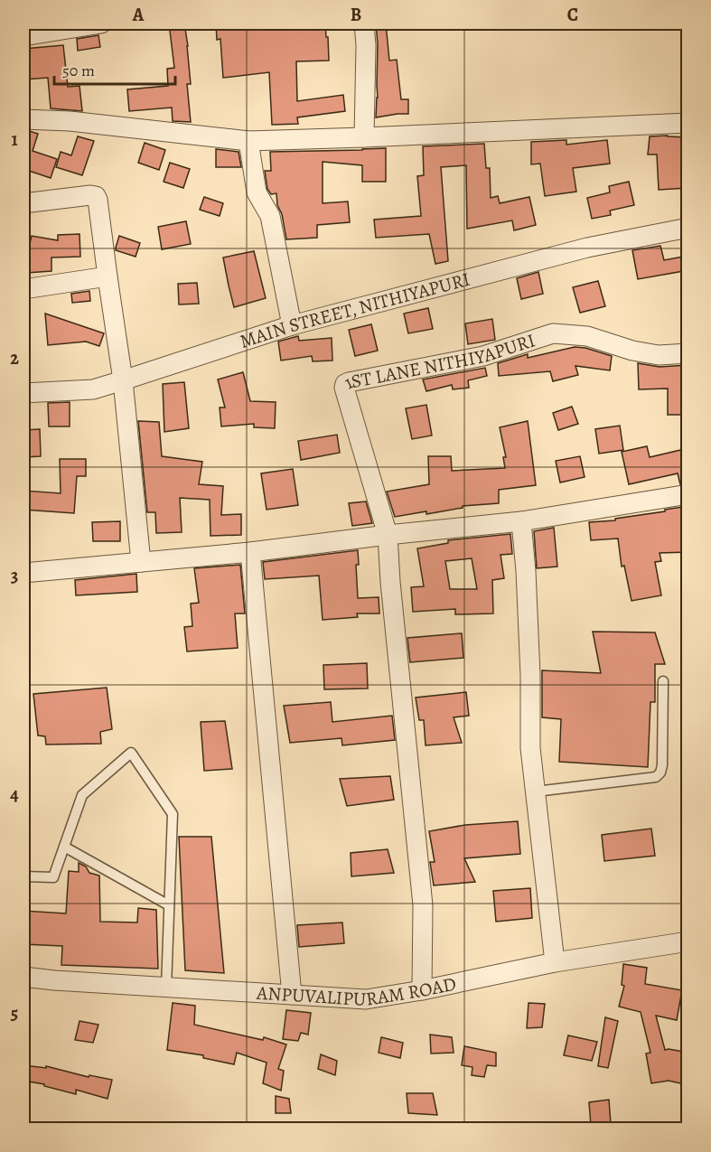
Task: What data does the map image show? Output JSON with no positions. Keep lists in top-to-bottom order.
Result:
{
  "streets": {
    "street": ["MAIN STREET, NITHIYAPURI", "1ST LANE NITHIYAPURI", "ANPUVALIPURAM ROAD"]
  },
  "scale_bar": "50 m",
  "grid": {
    "columns": ["A", "B", "C"],
    "rows": [
      "1",
      "2",
      "3",
      "4",
      "5"
    ]
  }
}
